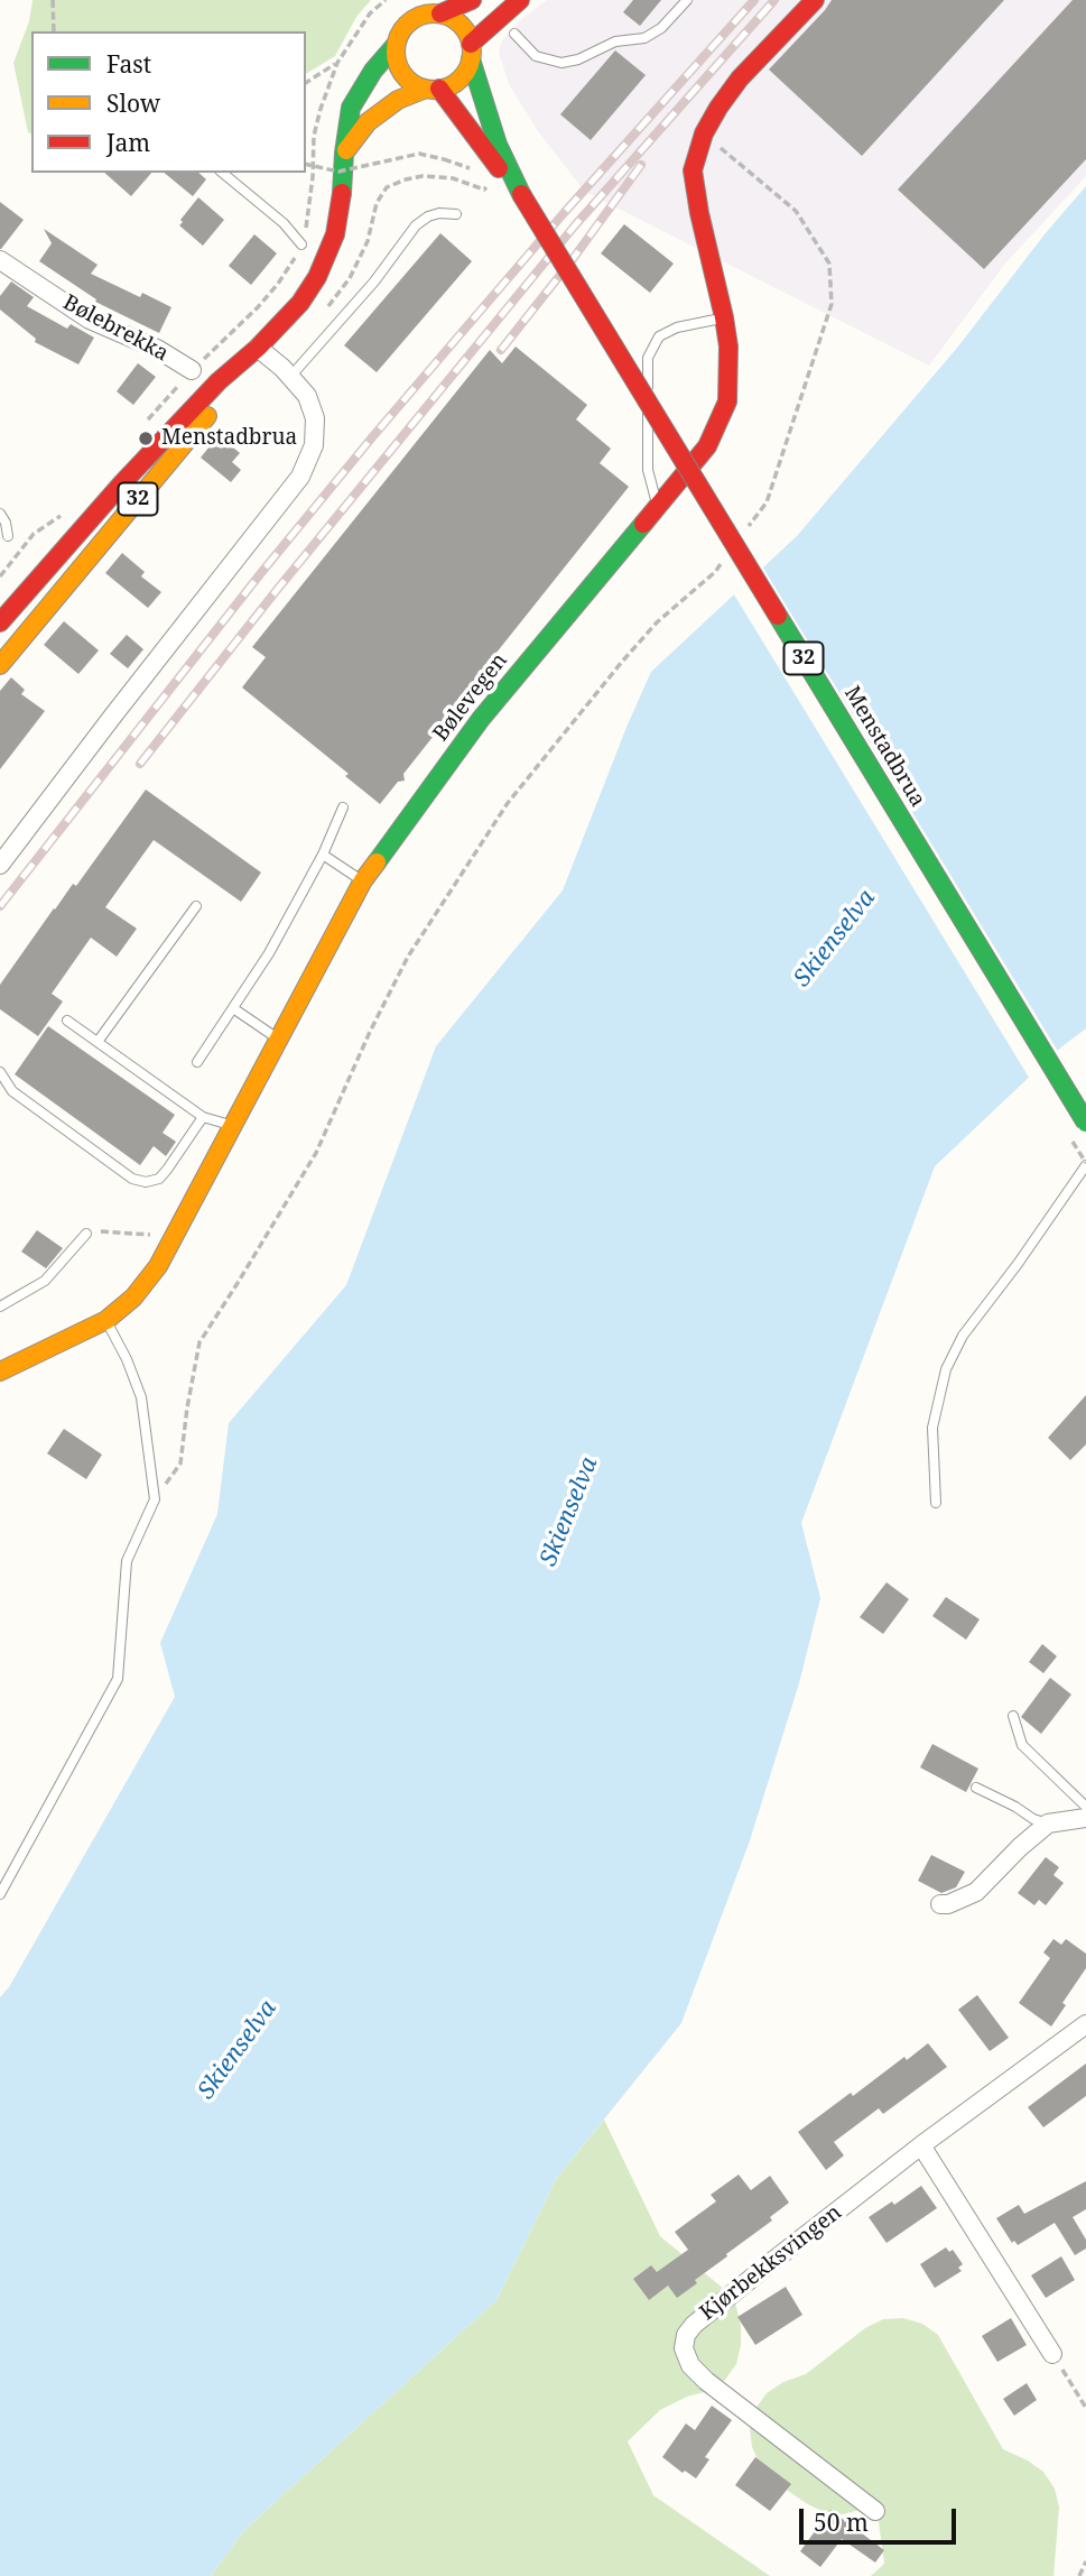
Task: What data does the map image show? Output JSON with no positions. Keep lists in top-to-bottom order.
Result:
{
  "streets": {
    "main road": ["32", "Bølevegen", "Menstadbrua"],
    "street": ["Bølebrekka", "Kjørbekksvingen"]
  },
  "crossings": [
    ["32", "Menstadbrua"]
  ],
  "water": ["Skienselva"],
  "places": ["Menstadbrua"],
  "legend": ["Fast", "Slow", "Jam"],
  "scale_bar": "50 m"
}
